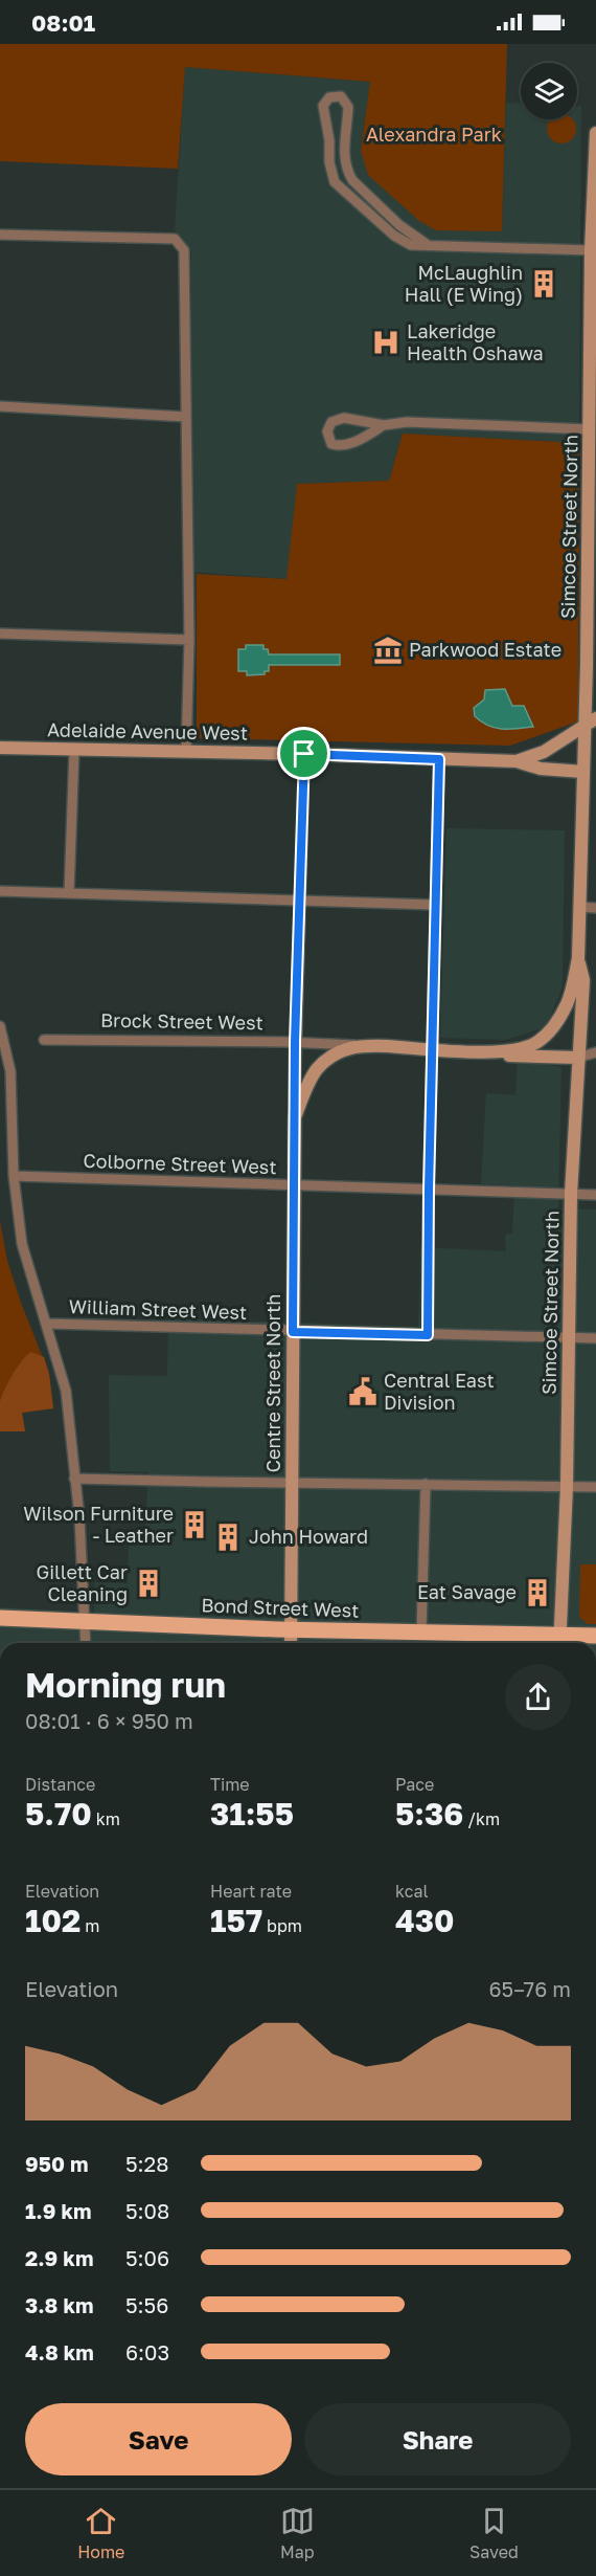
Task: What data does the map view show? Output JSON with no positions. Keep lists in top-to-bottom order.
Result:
{
  "streets": {
    "main road": [
      "Simcoe Street North",
      "Adelaide Avenue West",
      "Brock Street West",
      "Centre Street North",
      "Bond Street West"
    ],
    "street": ["Colborne Street West", "William Street West"]
  },
  "crossings": [
    ["Simcoe Street North", "Adelaide Avenue West"],
    ["Simcoe Street North", "Brock Street West"],
    ["Simcoe Street North", "Colborne Street West"],
    ["Simcoe Street North", "William Street West"],
    ["Simcoe Street North", "Bond Street West"],
    ["Adelaide Avenue West", "Centre Street North"],
    ["Brock Street West", "Centre Street North"],
    ["Colborne Street West", "Centre Street North"],
    ["William Street West", "Centre Street North"],
    ["Centre Street North", "Bond Street West"]
  ],
  "parks": ["Alexandra Park"],
  "places": {
    "building": [
      "McLaughlin Hall (E Wing)",
      "Wilson Furniture - Leather",
      "John Howard",
      "Gillett Car Cleaning",
      "Eat Savage"
    ],
    "hospital": ["Lakeridge Health Oshawa"],
    "museum": ["Parkwood Estate"],
    "public building": ["Central East Division"]
  },
  "page": {
    "status": "08:01",
    "heading": ["Morning run", "08:01 · 6 × 950 m"],
    "stats": [
      ["Distance", "5.70 km"],
      ["Time", "31:55"],
      ["Pace", "5:36 /km"],
      ["Elevation", "102 m"],
      ["Heart rate", "157 bpm"],
      ["kcal", "430"]
    ],
    "chart": ["Elevation", "65–76 m"],
    "list": [
      {
        "name": "950 m",
        "note": "5:28"
      },
      {
        "name": "1.9 km",
        "note": "5:08"
      },
      {
        "name": "2.9 km",
        "note": "5:06"
      },
      {
        "name": "3.8 km",
        "note": "5:56"
      },
      {
        "name": "4.8 km",
        "note": "6:03"
      }
    ],
    "buttons": ["Save", "Share"],
    "tabs": ["Home", "Map", "Saved"]
  }
}
